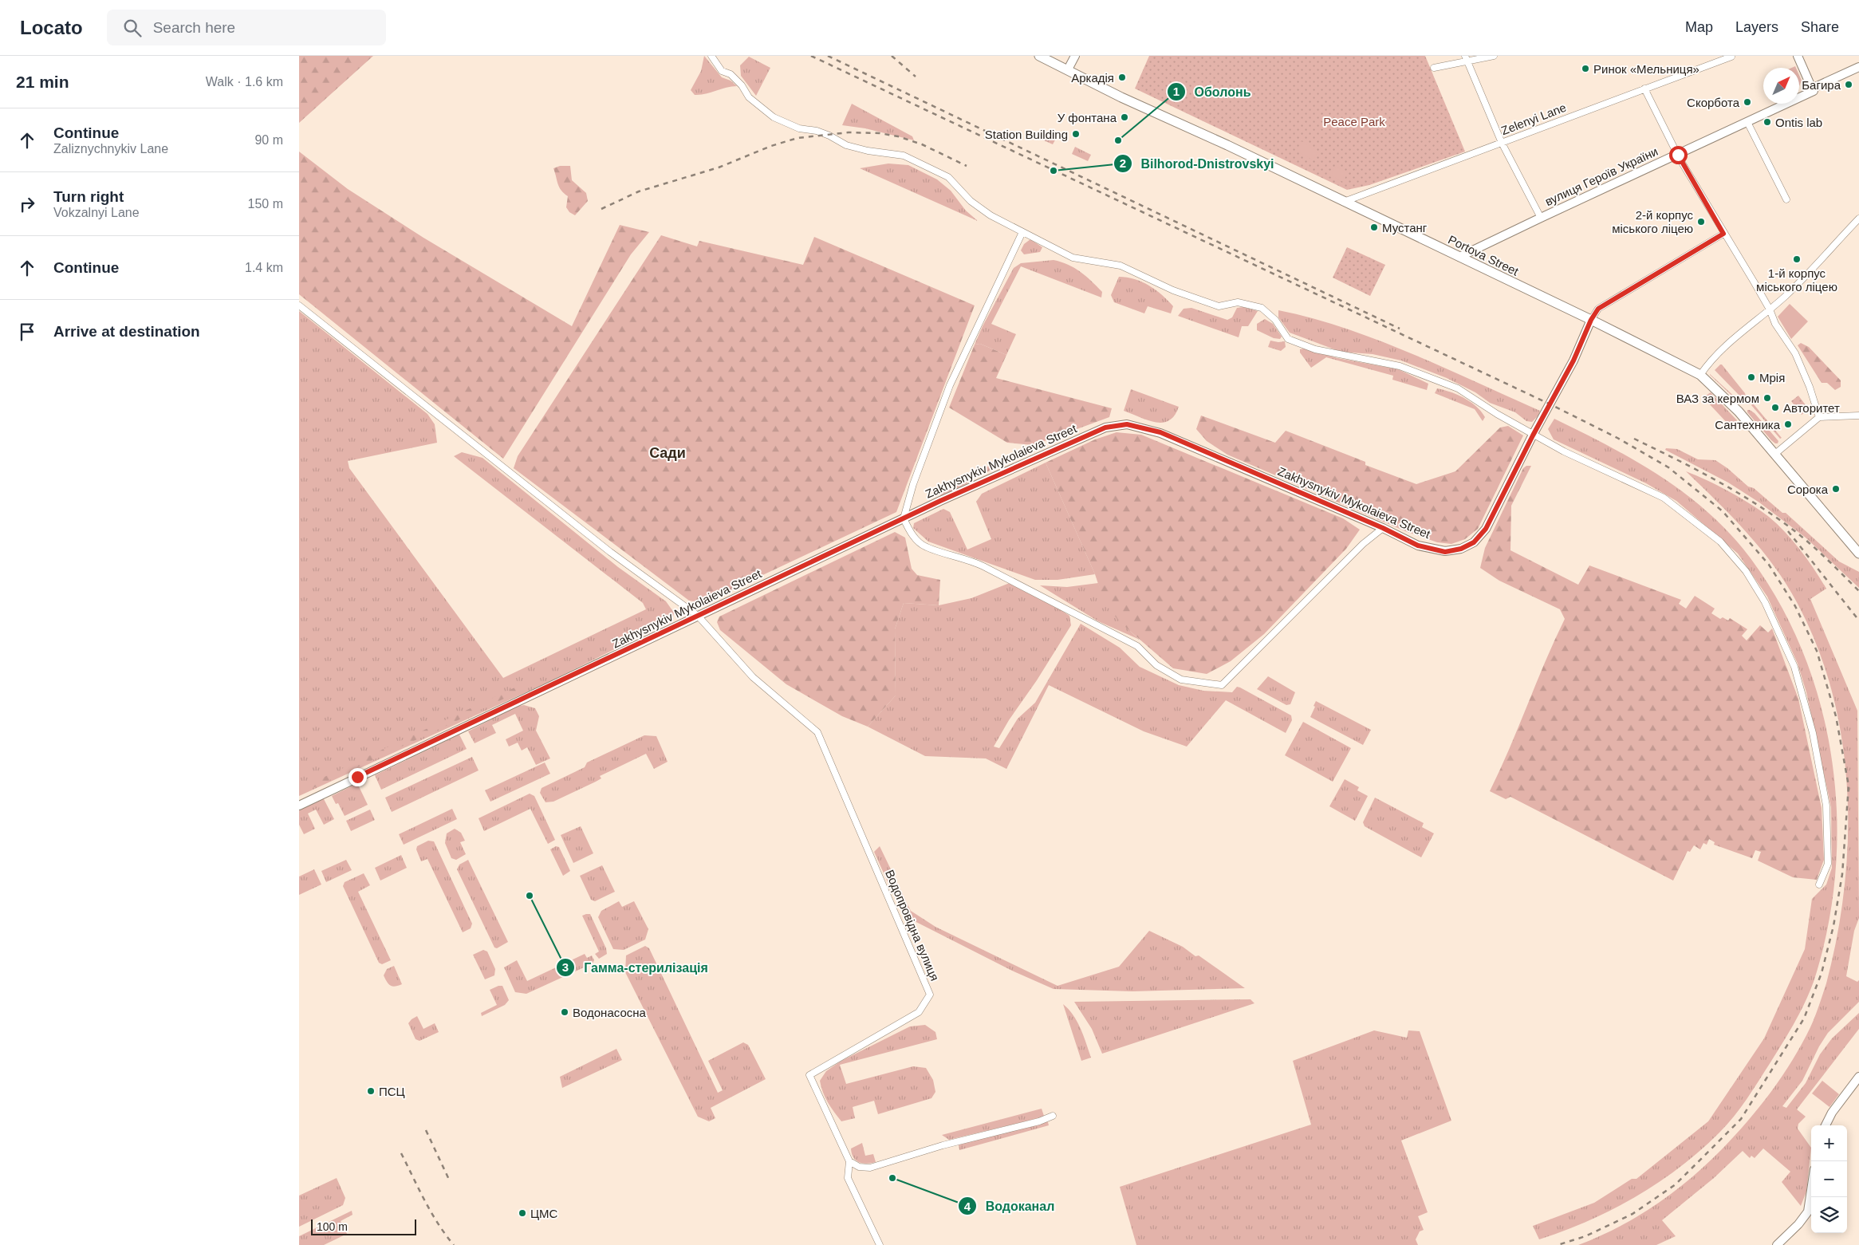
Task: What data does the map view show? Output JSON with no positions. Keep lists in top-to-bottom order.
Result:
{
  "streets": {
    "main road": ["Portova Street"],
    "street": [
      "Zelenyi Lane",
      "вулиця Героїв України",
      "Zakhysnykiv Mykolaieva Street",
      "Водопровідна вулиця"
    ]
  },
  "crossings": [
    ["Zelenyi Lane", "Portova Street"],
    ["вулиця Героїв України", "Portova Street"],
    ["Portova Street", "Zakhysnykiv Mykolaieva Street"],
    ["Zakhysnykiv Mykolaieva Street", "Водопровідна вулиця"]
  ],
  "districts": ["Сади"],
  "parks": ["Peace Park"],
  "places": [
    "Ринок «Мельниця»",
    "Аркадія",
    "Багира",
    "Скорбота",
    "У фонтана",
    "Ontis lab",
    "Station Building",
    "Оболонь",
    "Bilhorod-Dnistrovskyi",
    "2-й корпус міського ліцею",
    "Мустанг",
    "1-й корпус міського ліцею",
    "Мрія",
    "ВАЗ за кермом",
    "Авторитет",
    "Сантехника",
    "Сорока",
    "Гамма-стерилізація",
    "Водонасосна",
    "ПСЦ",
    "Водоканал",
    "ЦМС"
  ],
  "scale_bar": "100 m",
  "north": "top right",
  "page": {
    "header": "Locato",
    "search": "Search here",
    "nav": ["Map", "Layers", "Share"],
    "heading": ["21 min", "Walk · 1.6 km"],
    "list": [
      ["Continue", "Zaliznychnykiv Lane", "90 m"],
      ["Turn right", "Vokzalnyi Lane", "150 m"],
      ["Continue", "1.4 km"],
      "Arrive at destination"
    ],
    "map_buttons": ["+", "−"],
    "scale": "100 m"
  }
}
